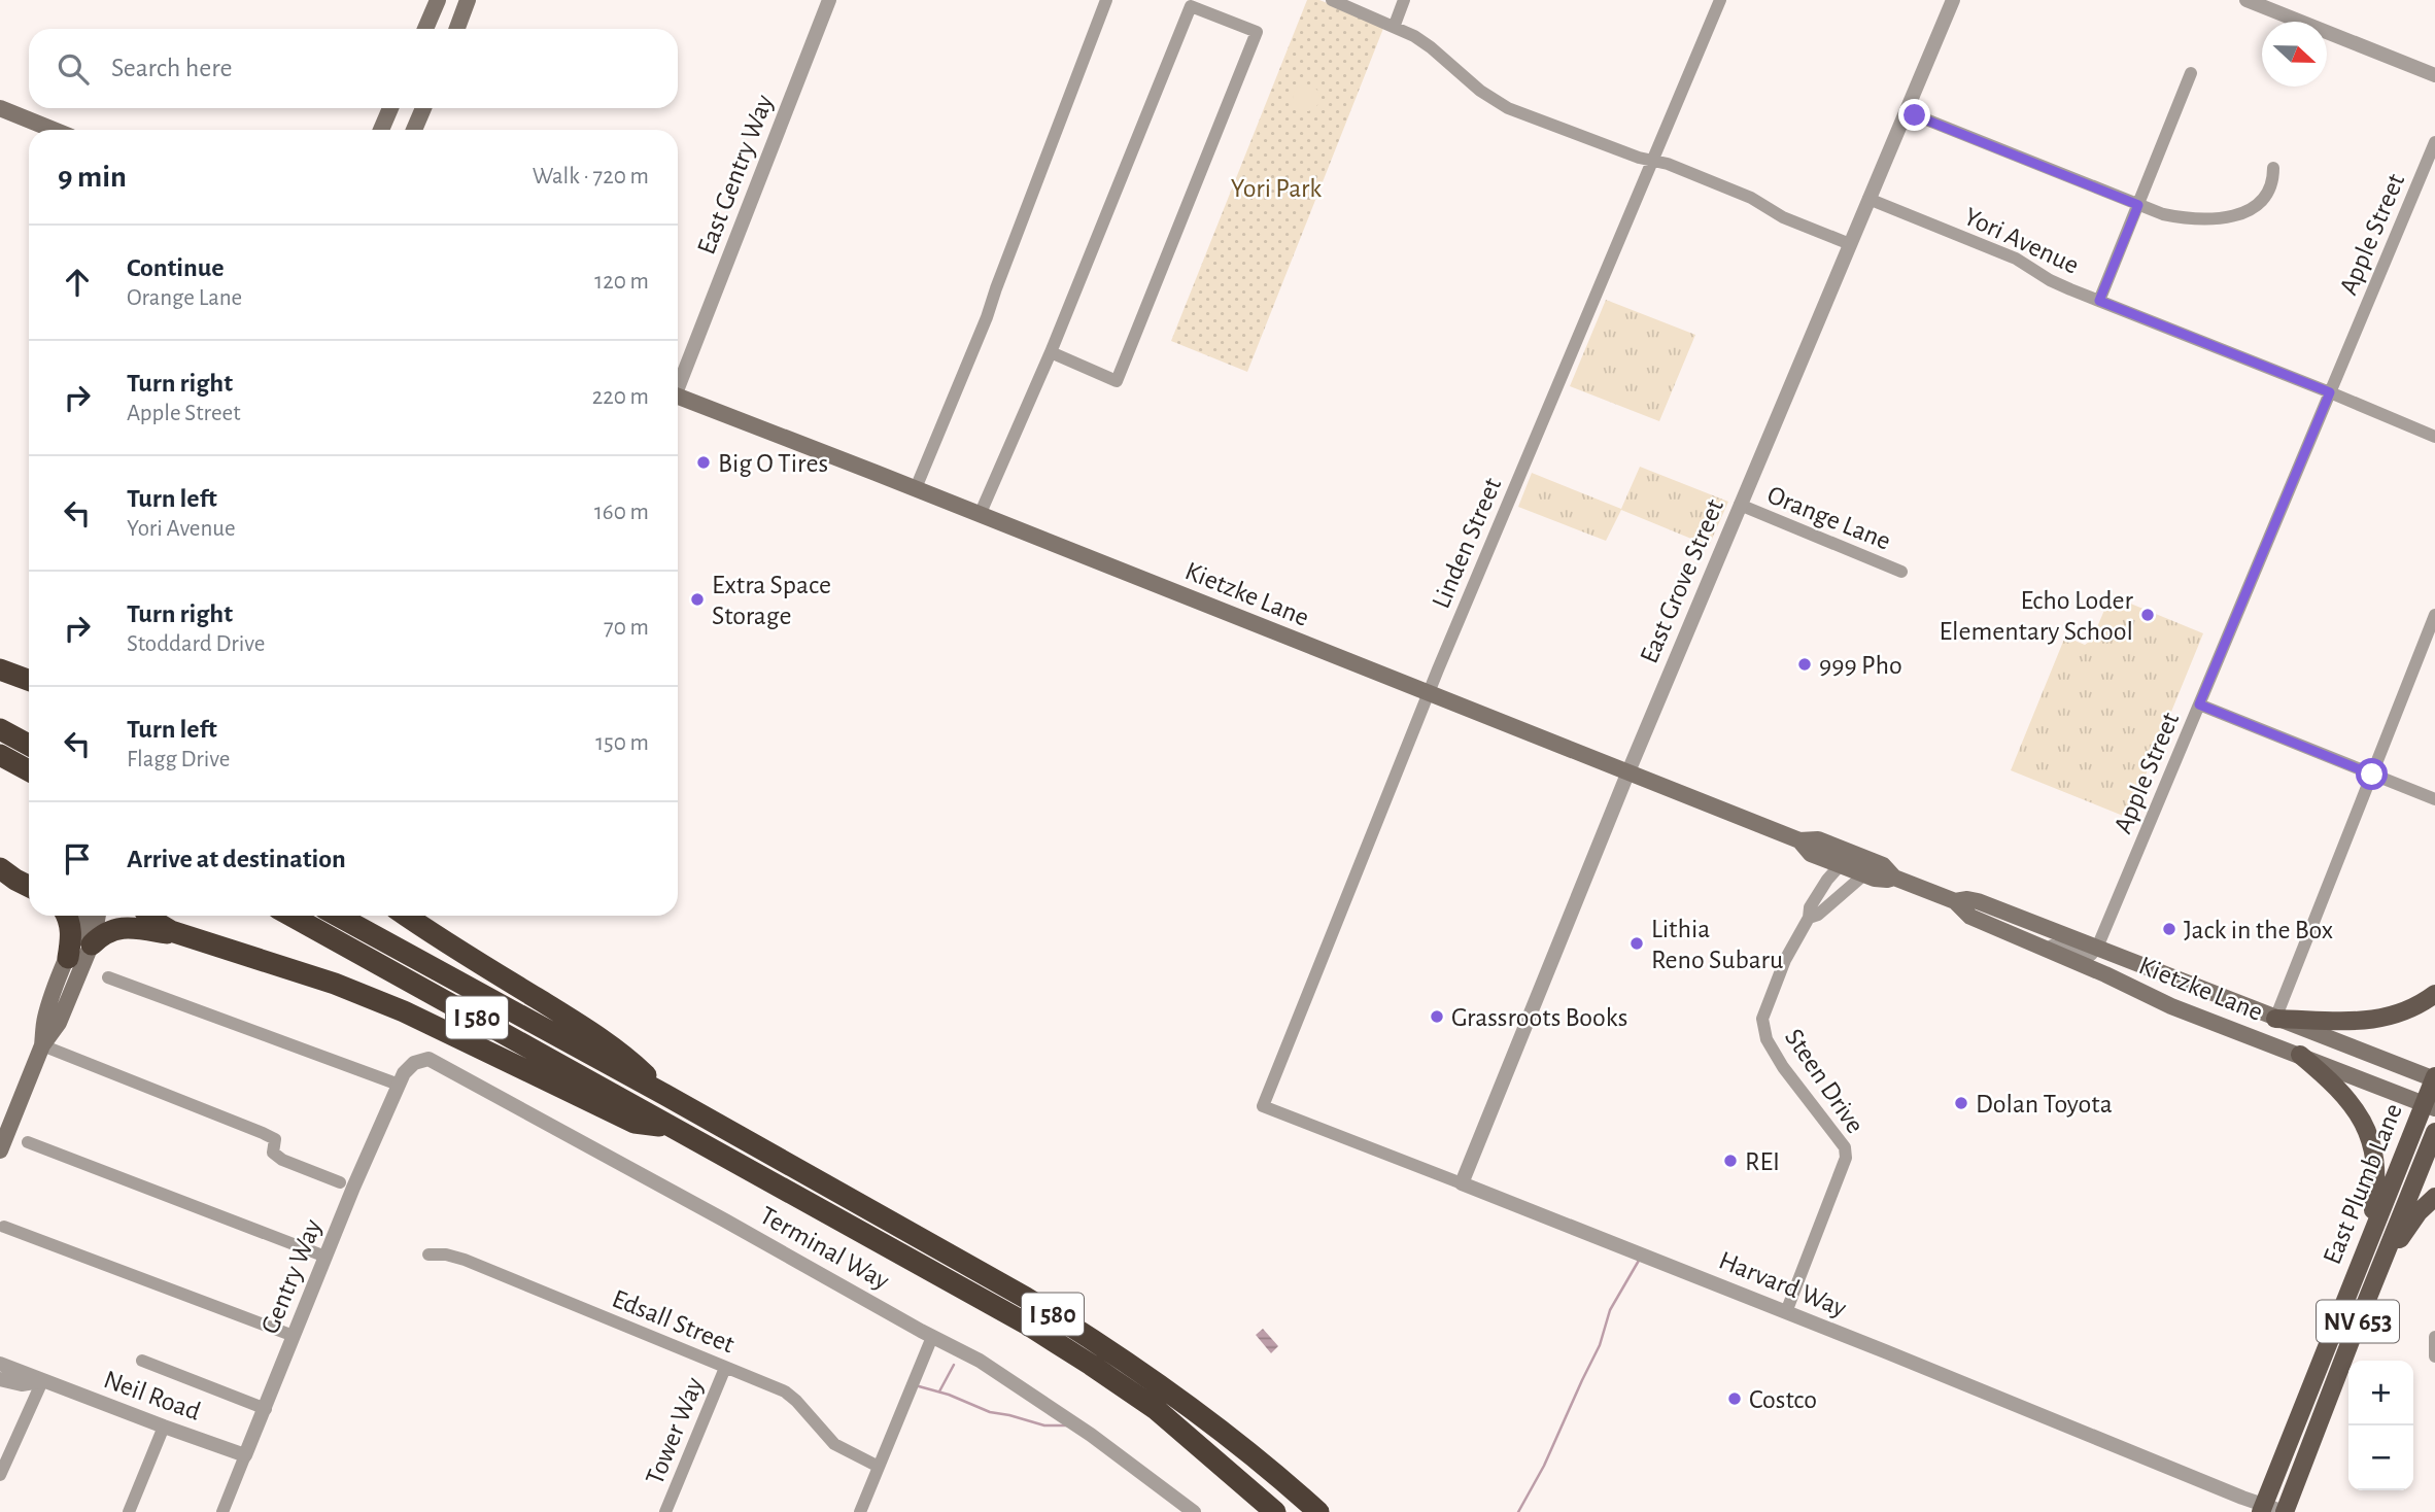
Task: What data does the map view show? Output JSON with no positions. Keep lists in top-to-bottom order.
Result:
{
  "streets": {
    "highway": ["I 580"],
    "main road": ["Kietzke Lane", "East Plumb Lane", "NV 653"],
    "street": [
      "East Gentry Way",
      "Apple Street",
      "Yori Avenue",
      "Orange Lane",
      "Linden Street",
      "East Grove Street",
      "Steen Drive",
      "Terminal Way",
      "Gentry Way",
      "Harvard Way",
      "Edsall Street",
      "Neil Road",
      "Tower Way"
    ]
  },
  "crossings": [
    ["Apple Street", "Yori Avenue"],
    ["Apple Street", "Kietzke Lane"],
    ["Yori Avenue", "East Grove Street"],
    ["Orange Lane", "East Grove Street"],
    ["Linden Street", "Kietzke Lane"],
    ["Linden Street", "Harvard Way"],
    ["East Grove Street", "Kietzke Lane"],
    ["East Grove Street", "Harvard Way"],
    ["Kietzke Lane", "Steen Drive"],
    ["Kietzke Lane", "East Plumb Lane"],
    ["Steen Drive", "Harvard Way"],
    ["East Plumb Lane", "Harvard Way"],
    ["Terminal Way", "Gentry Way"],
    ["Gentry Way", "Neil Road"],
    ["Edsall Street", "Tower Way"]
  ],
  "parks": ["Yori Park"],
  "places": [
    "Big O Tires",
    "Extra Space Storage",
    "Echo Loder Elementary School",
    "999 Pho",
    "Jack in the Box",
    "Lithia Reno Subaru",
    "Grassroots Books",
    "Dolan Toyota",
    "REI",
    "Costco"
  ],
  "north": "right",
  "page": {
    "search": "Search here",
    "heading": ["9 min", "Walk · 720 m"],
    "list": [
      ["Continue", "Orange Lane", "120 m"],
      ["Turn right", "Apple Street", "220 m"],
      ["Turn left", "Yori Avenue", "160 m"],
      ["Turn right", "Stoddard Drive", "70 m"],
      ["Turn left", "Flagg Drive", "150 m"],
      "Arrive at destination"
    ],
    "map_buttons": ["+", "−"]
  }
}
